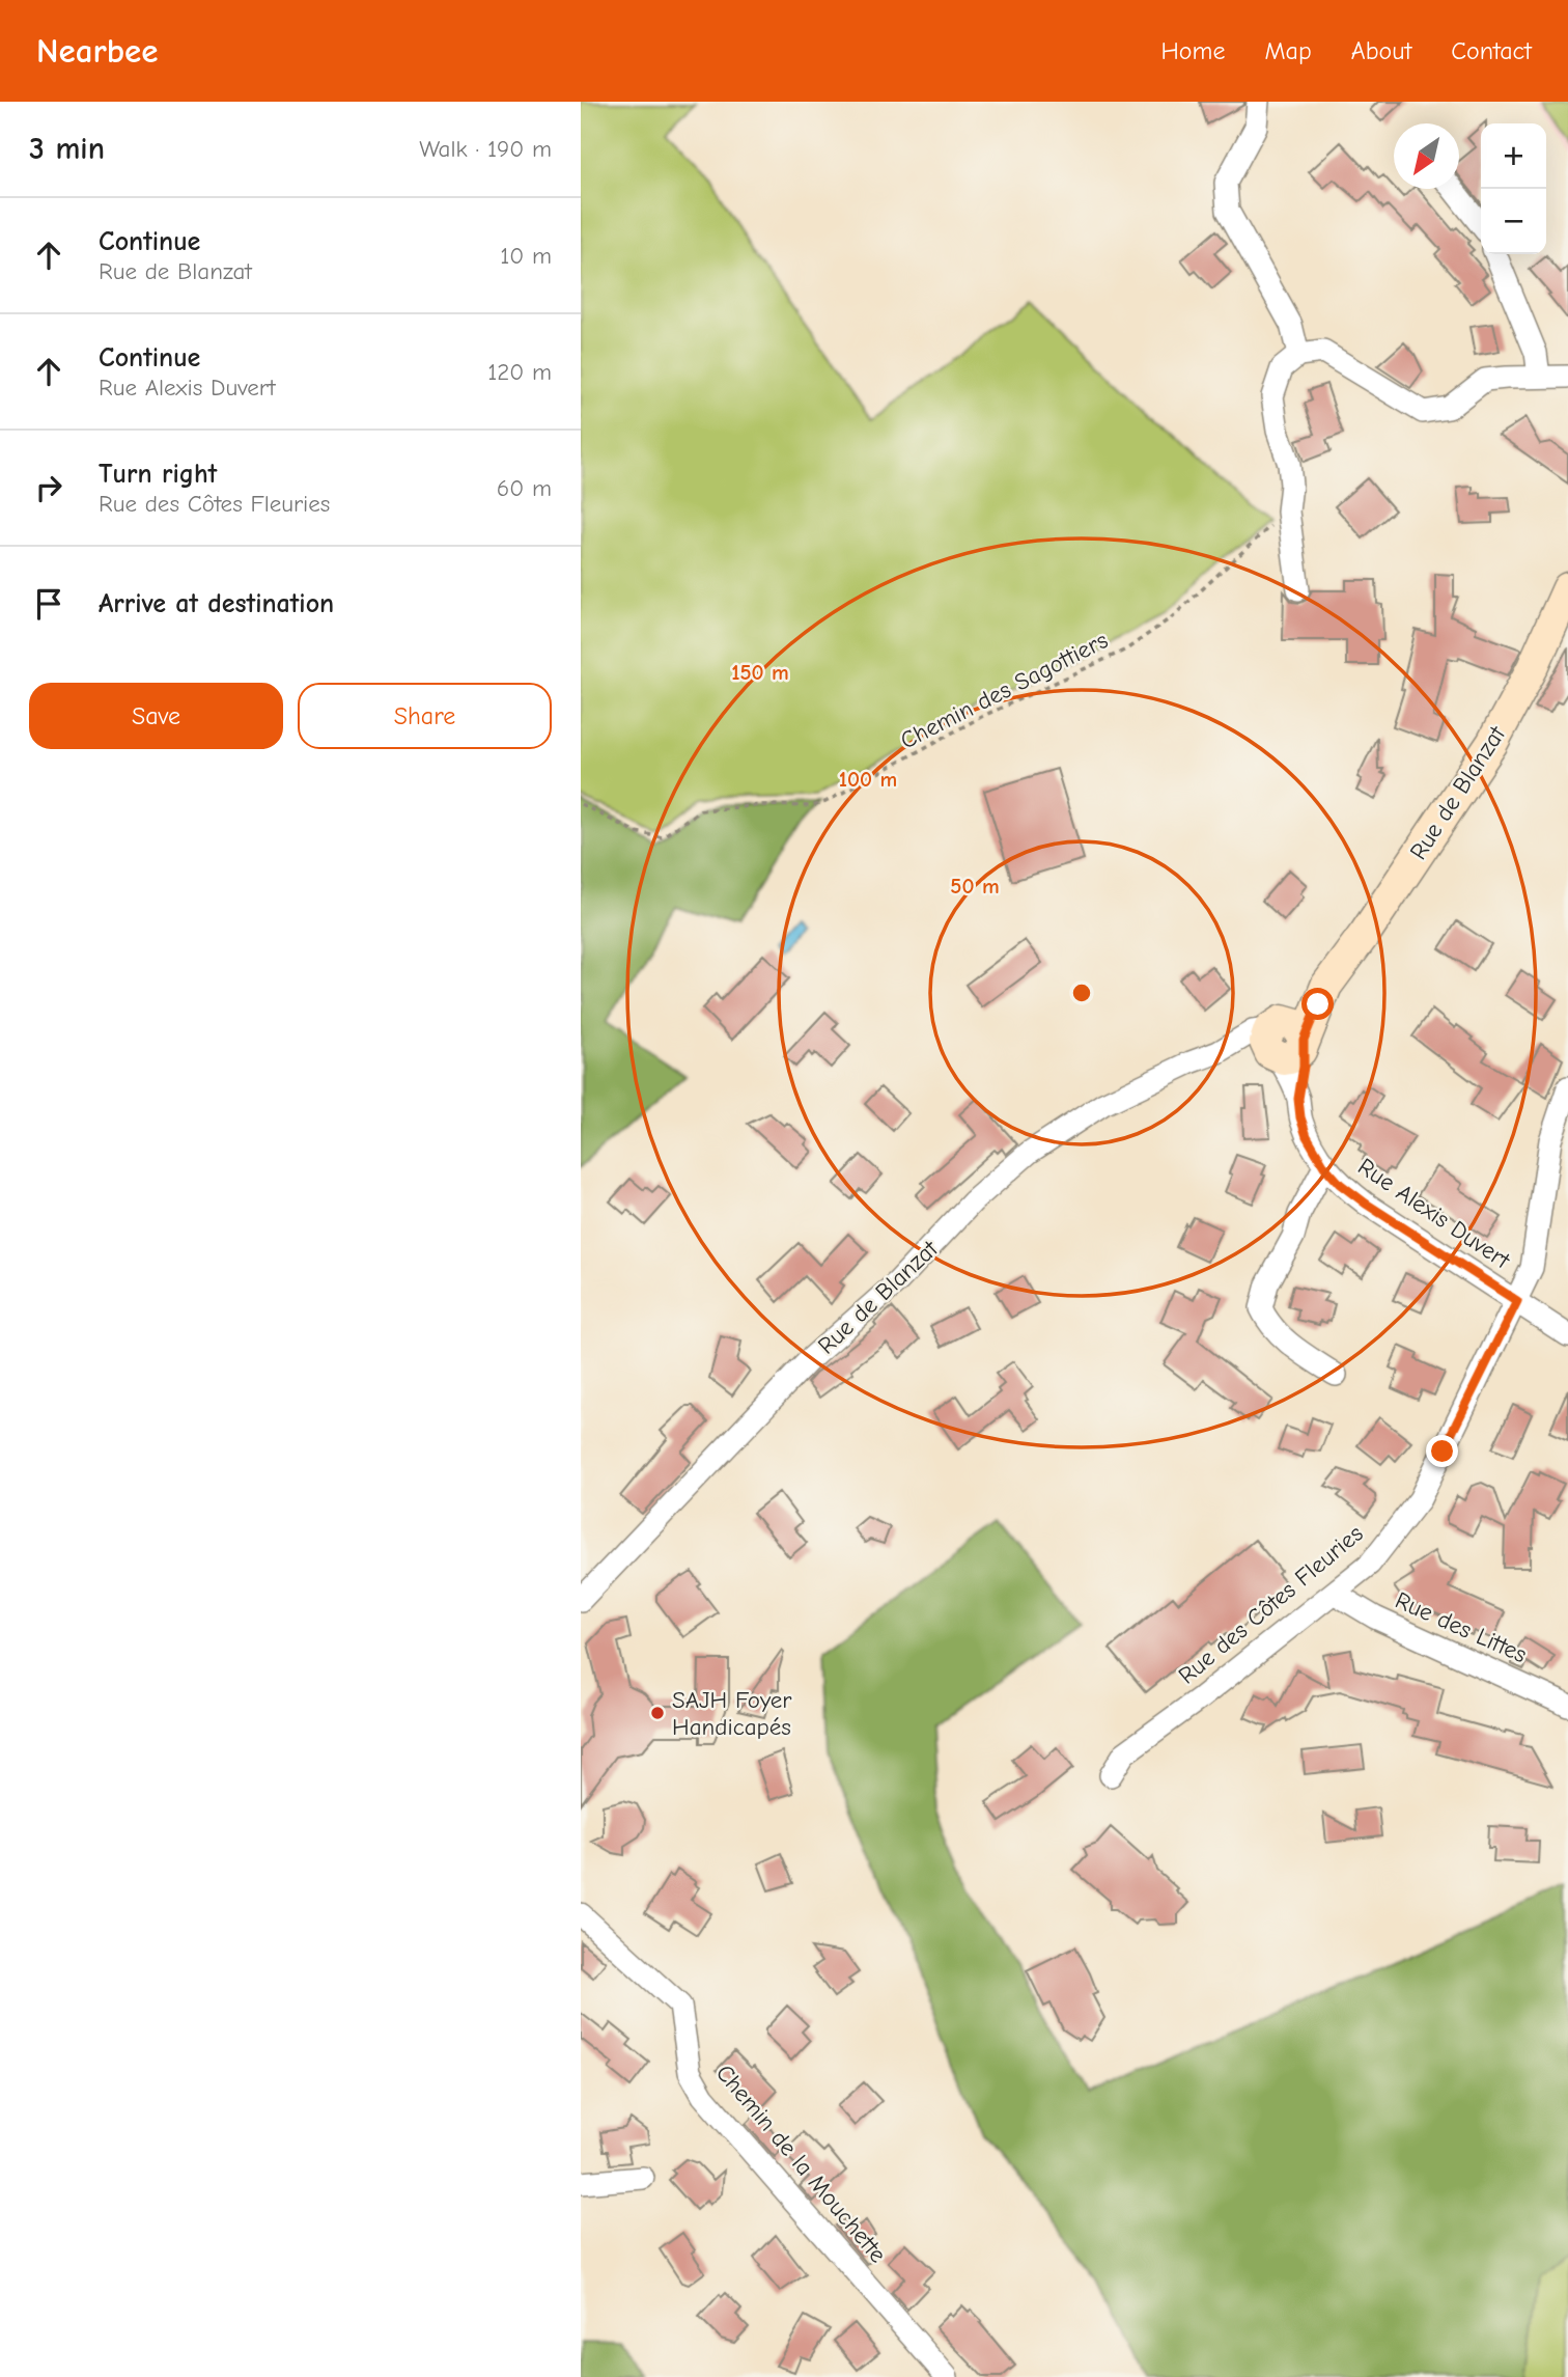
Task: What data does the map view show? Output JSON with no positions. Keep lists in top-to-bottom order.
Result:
{
  "streets": {
    "street": [
      "Rue de Blanzat",
      "Rue Alexis Duvert",
      "Rue des Côtes Fleuries",
      "Rue des Littes",
      "Chemin de la Mouchette"
    ],
    "path": ["Chemin des Sagottiers"]
  },
  "crossings": [
    ["Rue de Blanzat", "Rue Alexis Duvert"],
    ["Rue Alexis Duvert", "Rue des Côtes Fleuries"],
    ["Rue des Côtes Fleuries", "Rue des Littes"]
  ],
  "places": ["SAJH Foyer Handicapés"],
  "north": "bottom left",
  "page": {
    "header": "Nearbee",
    "nav": [
      "Home",
      "Map",
      "About",
      "Contact"
    ],
    "heading": ["3 min", "Walk · 190 m"],
    "map_buttons": ["+", "−"],
    "list": [
      ["Continue", "Rue de Blanzat", "10 m"],
      ["Continue", "Rue Alexis Duvert", "120 m"],
      ["Turn right", "Rue des Côtes Fleuries", "60 m"],
      "Arrive at destination"
    ],
    "buttons": ["Save", "Share"]
  },
  "rings": ["150 m", "100 m", "50 m"]
}
